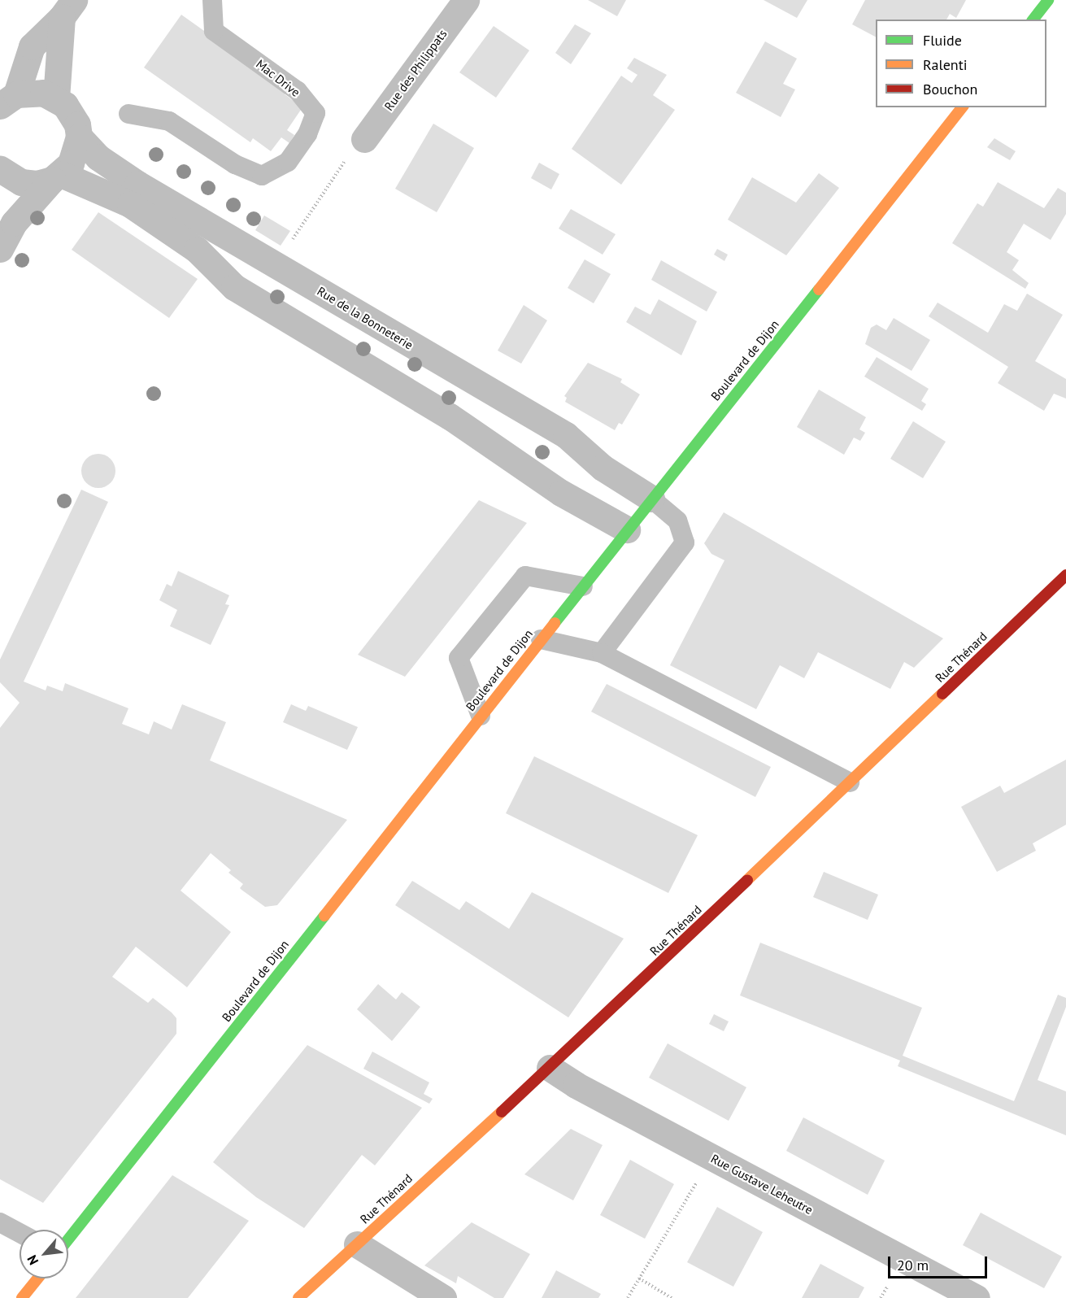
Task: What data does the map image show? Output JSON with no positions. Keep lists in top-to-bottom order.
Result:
{
  "streets": {
    "main road": ["Boulevard de Dijon", "Rue Thénard"],
    "street": ["Rue des Philippats", "Rue de la Bonneterie", "Rue Gustave Leheutre"],
    "lane": ["Mac Drive"]
  },
  "crossings": [
    ["Rue de la Bonneterie", "Boulevard de Dijon"],
    ["Rue Thénard", "Rue Gustave Leheutre"]
  ],
  "legend": ["Fluide", "Ralenti", "Bouchon"],
  "scale_bar": "20 m",
  "north": "bottom left"
}
